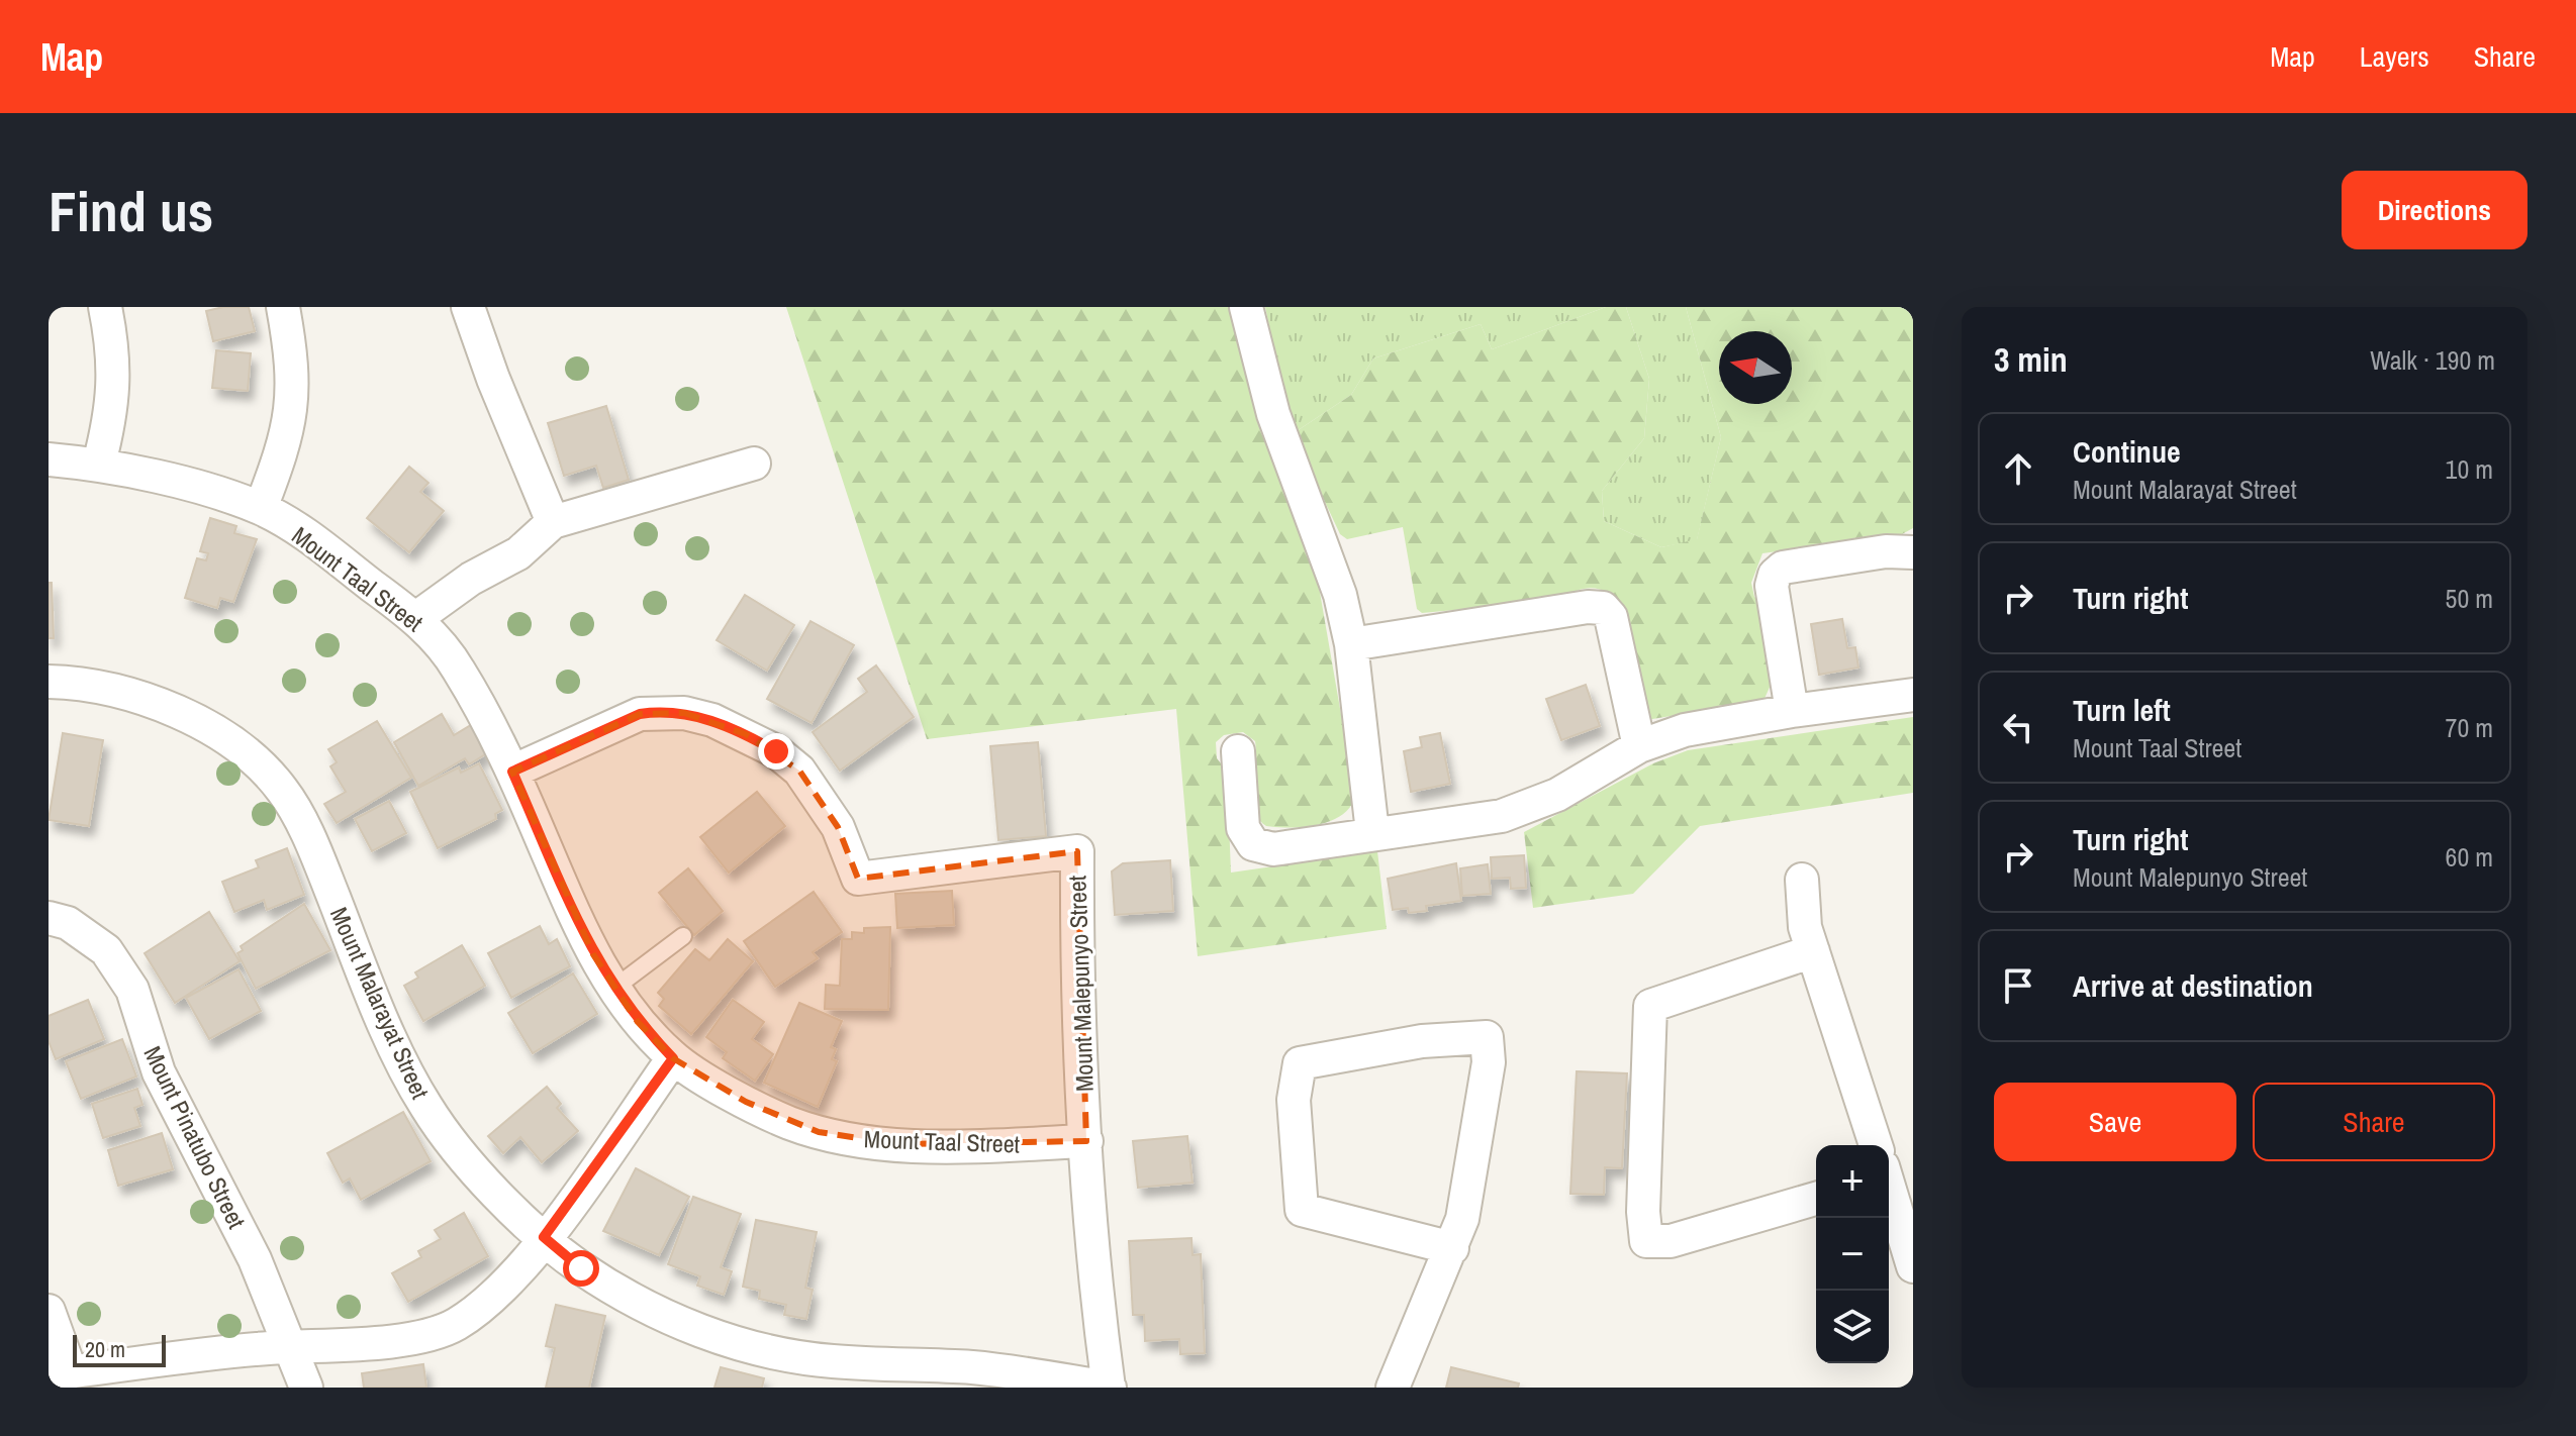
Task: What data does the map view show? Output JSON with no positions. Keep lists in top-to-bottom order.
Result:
{
  "streets": {
    "street": [
      "Mount Taal Street",
      "Mount Malepunyo Street",
      "Mount Malarayat Street",
      "Mount Pinatubo Street"
    ]
  },
  "crossings": [
    ["Mount Taal Street", "Mount Malepunyo Street"],
    ["Mount Malepunyo Street", "Mount Malarayat Street"]
  ],
  "scale_bar": "20 m",
  "north": "left",
  "page": {
    "header": "Map",
    "nav": ["Map", "Layers", "Share"],
    "buttons": [
      "Directions",
      ["Save", "Share"]
    ],
    "title": "Find us",
    "heading": ["3 min", "Walk · 190 m"],
    "list": [
      ["Continue", "Mount Malarayat Street", "10 m"],
      ["Turn right", "50 m"],
      ["Turn left", "Mount Taal Street", "70 m"],
      ["Turn right", "Mount Malepunyo Street", "60 m"],
      "Arrive at destination"
    ],
    "map_buttons": ["+", "−"],
    "scale": "20 m"
  }
}
